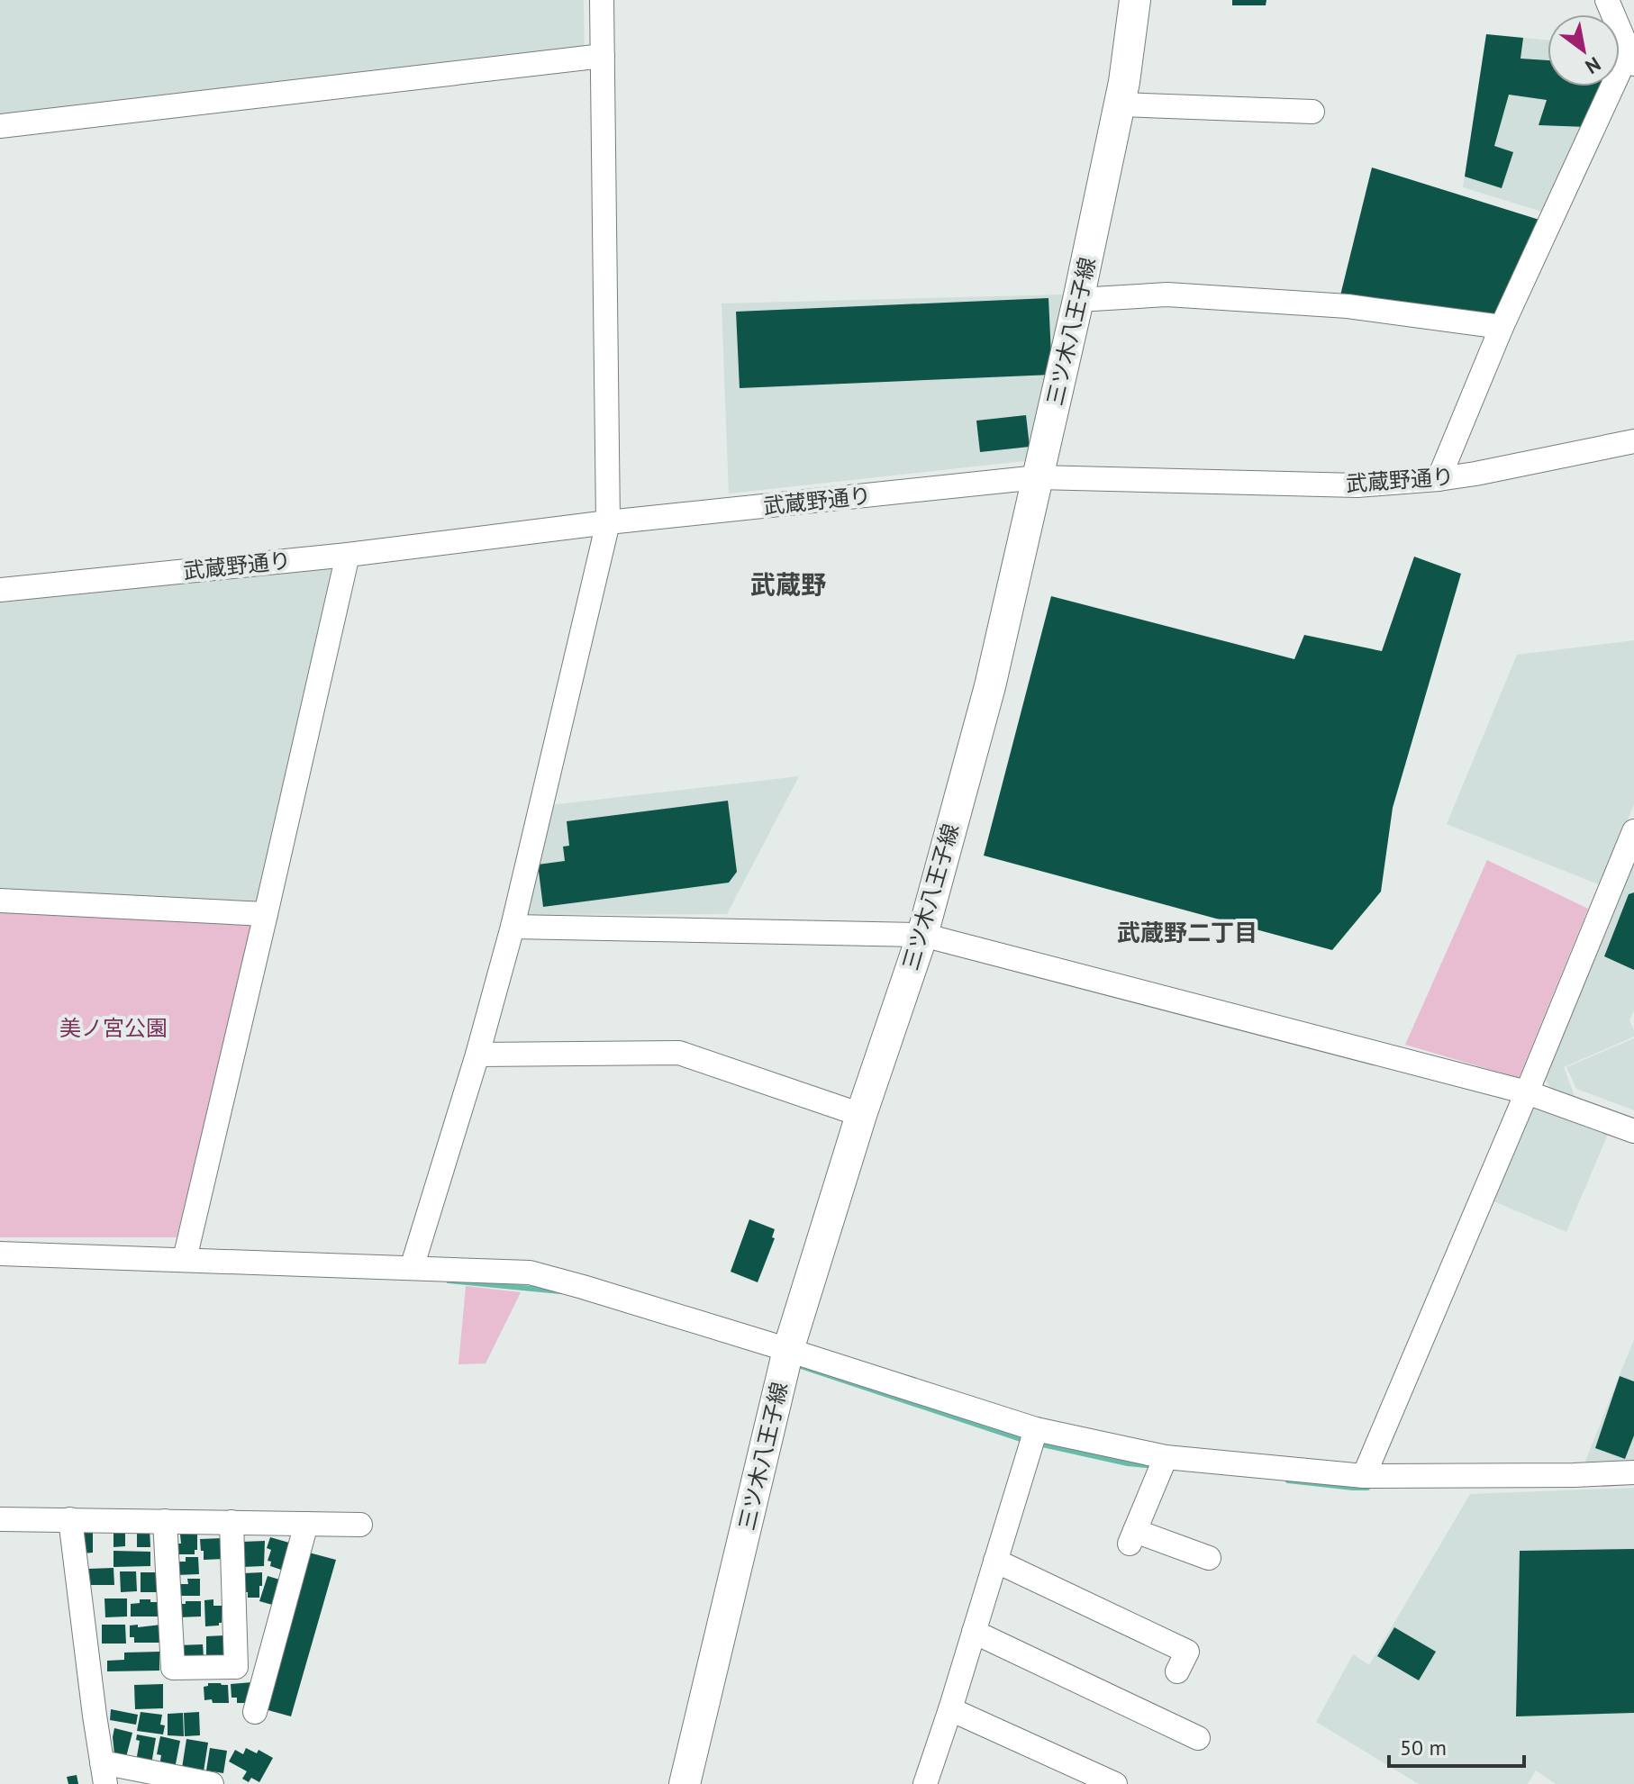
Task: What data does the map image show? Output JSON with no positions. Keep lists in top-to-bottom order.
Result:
{
  "streets": {
    "main road": ["三ツ木八王子線"],
    "street": ["武蔵野通り"]
  },
  "crossings": [
    ["三ツ木八王子線", "武蔵野通り"]
  ],
  "districts": ["武蔵野", "武蔵野二丁目"],
  "parks": ["美ノ宮公園"],
  "scale_bar": "50 m",
  "north": "bottom right"
}
